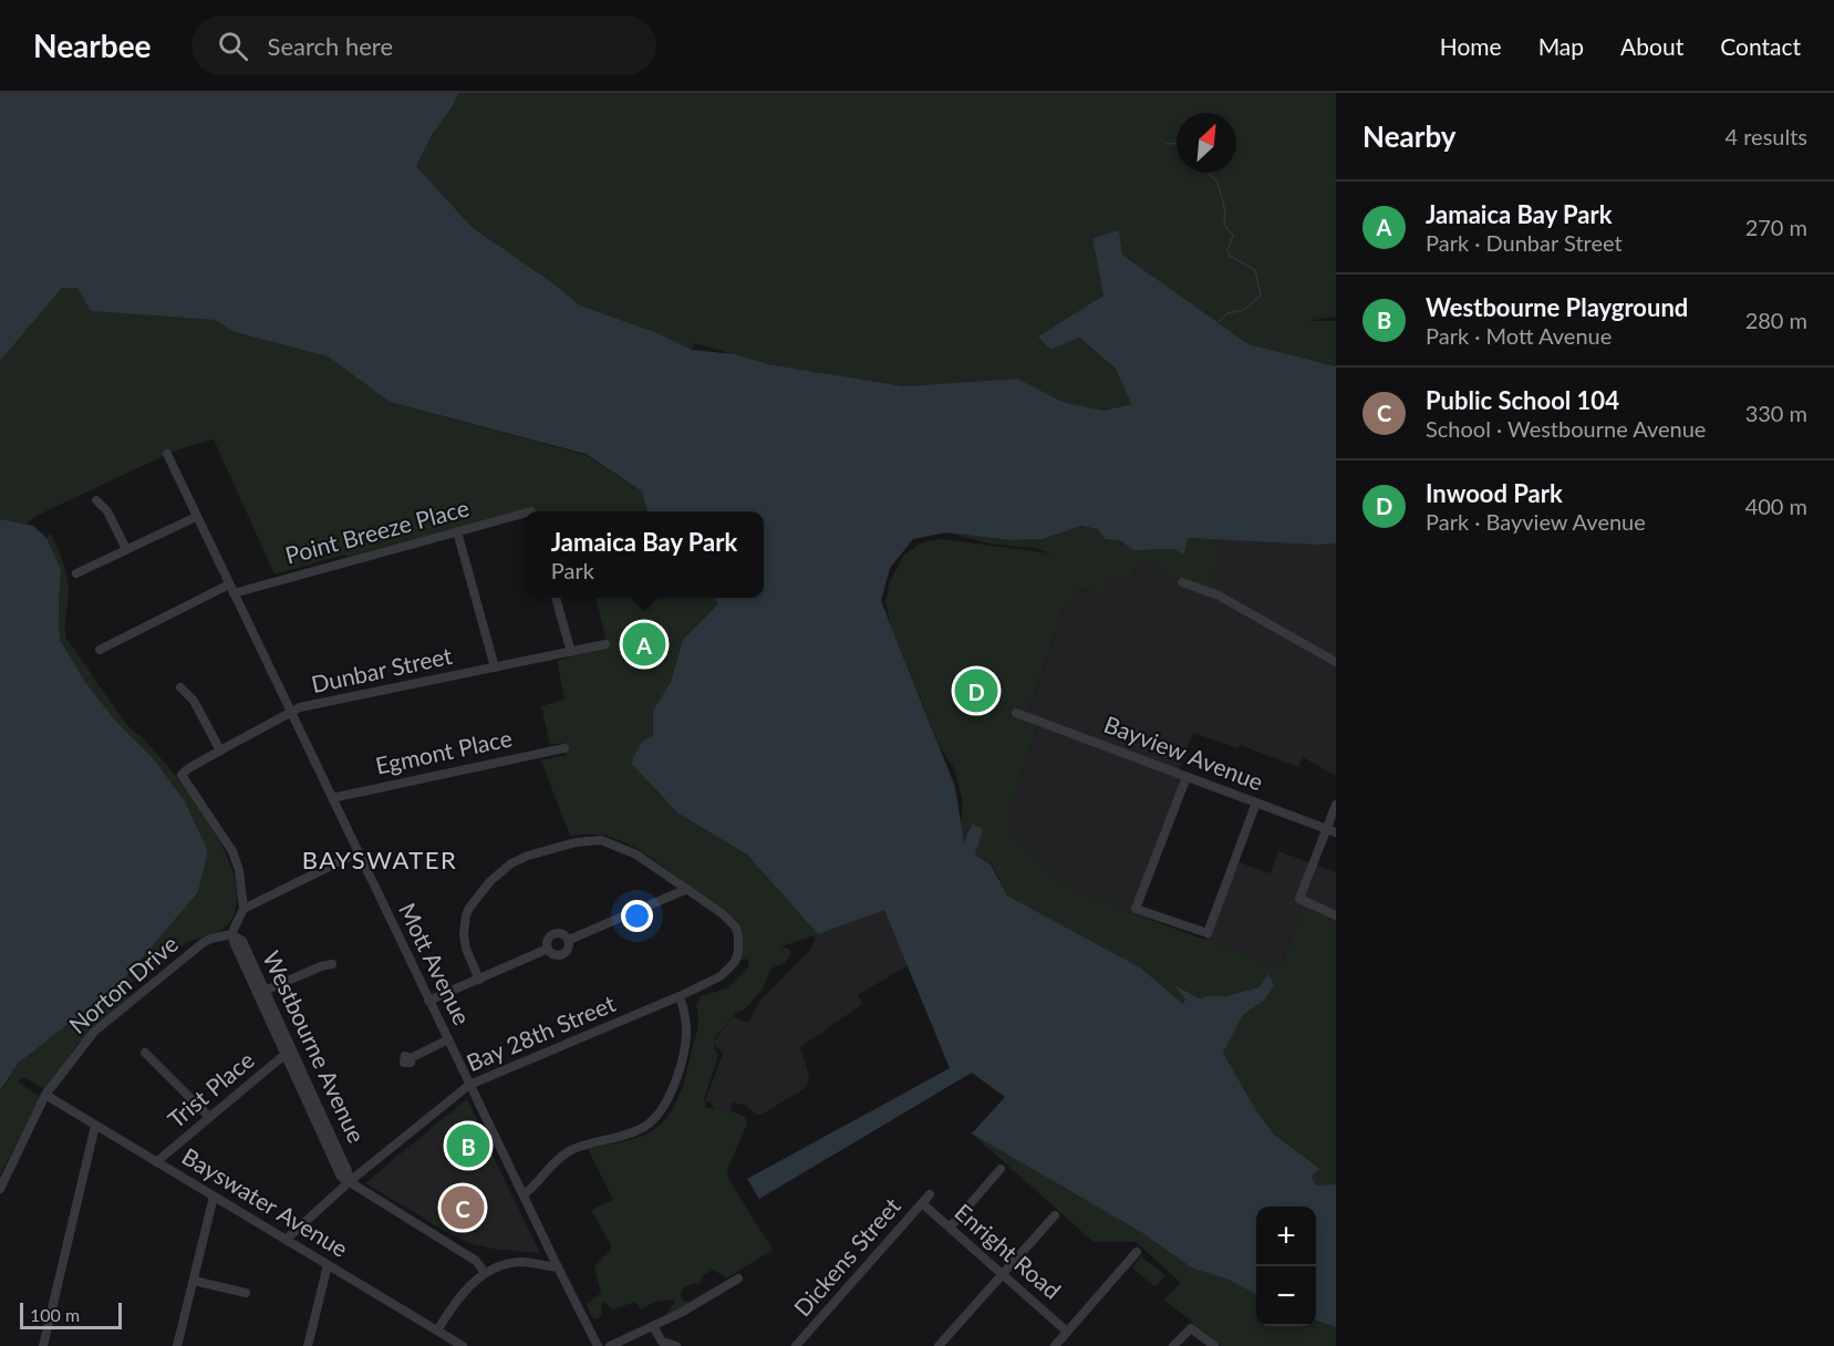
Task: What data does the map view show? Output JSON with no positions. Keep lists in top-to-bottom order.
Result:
{
  "streets": {
    "street": [
      "Point Breeze Place",
      "Dunbar Street",
      "Egmont Place",
      "Bayview Avenue",
      "Mott Avenue",
      "Norton Drive",
      "Bay 28th Street",
      "Westbourne Avenue",
      "Trist Place",
      "Bayswater Avenue",
      "Enright Road",
      "Dickens Street"
    ]
  },
  "crossings": [
    ["Point Breeze Place", "Mott Avenue"],
    ["Dunbar Street", "Mott Avenue"],
    ["Egmont Place", "Mott Avenue"],
    ["Mott Avenue", "Bay 28th Street"],
    ["Norton Drive", "Westbourne Avenue"],
    ["Norton Drive", "Bayswater Avenue"],
    ["Bay 28th Street", "Westbourne Avenue"],
    ["Bay 28th Street", "Bayswater Avenue"],
    ["Westbourne Avenue", "Trist Place"],
    ["Trist Place", "Bayswater Avenue"],
    ["Enright Road", "Dickens Street"]
  ],
  "districts": ["BAYSWATER"],
  "scale_bar": "100 m",
  "north": "top right",
  "page": {
    "header": "Nearbee",
    "search": "Search here",
    "nav": [
      "Home",
      "Map",
      "About",
      "Contact"
    ],
    "heading": ["Nearby", "4 results"],
    "list": [
      {
        "mark": "A",
        "name": "Jamaica Bay Park",
        "note": "Park · Dunbar Street",
        "value": "270 m"
      },
      {
        "mark": "B",
        "name": "Westbourne Playground",
        "note": "Park · Mott Avenue",
        "value": "280 m"
      },
      {
        "mark": "C",
        "name": "Public School 104",
        "note": "School · Westbourne Avenue",
        "value": "330 m"
      },
      {
        "mark": "D",
        "name": "Inwood Park",
        "note": "Park · Bayview Avenue",
        "value": "400 m"
      }
    ],
    "popup": ["Jamaica Bay Park", "Park"],
    "pins": [
      "A",
      "D",
      "B",
      "C"
    ],
    "map_buttons": ["+", "−"],
    "scale": "100 m"
  }
}
